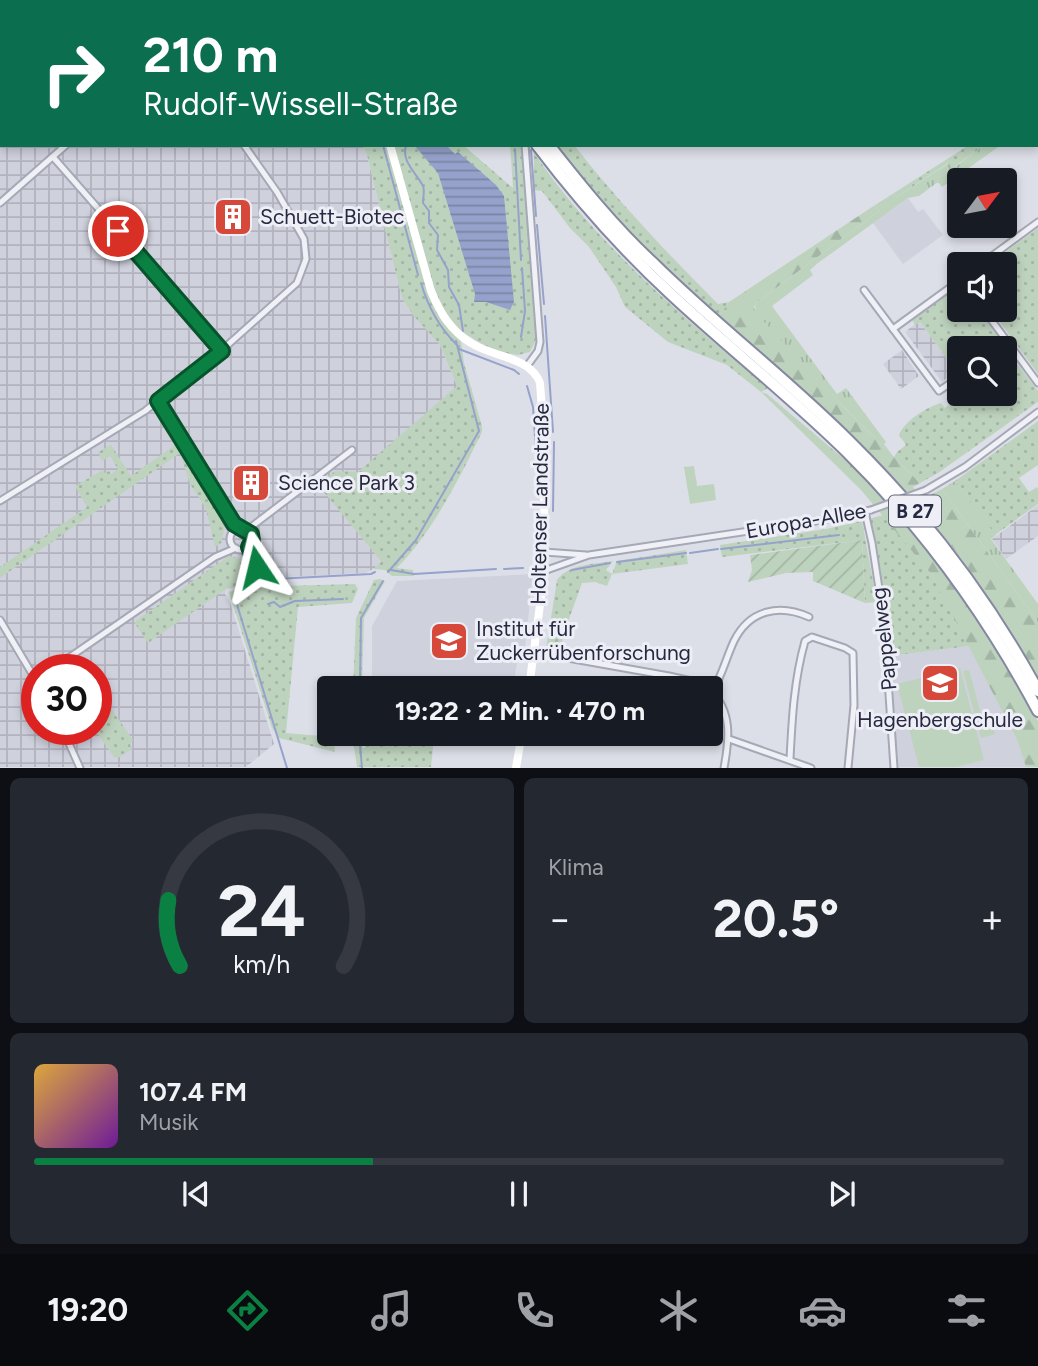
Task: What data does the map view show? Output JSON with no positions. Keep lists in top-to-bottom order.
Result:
{
  "streets": {
    "highway": ["B 27"],
    "street": ["Holtenser Landstraße", "Europa-Allee", "Pappelweg"]
  },
  "crossings": [
    ["Holtenser Landstraße", "Europa-Allee"],
    ["Europa-Allee", "Pappelweg"]
  ],
  "places": {
    "building": ["Schuett-Biotec", "Science Park 3"],
    "school or university": ["Institut für Zuckerrübenforschung", "Hagenbergschule"]
  },
  "north": "top right",
  "page": {
    "turn": ["210 m", "Rudolf-Wissell-Straße"],
    "limit": "30",
    "trip": "19:22 · 2 Min. · 470 m",
    "tile": "Klima",
    "heat": ["−", "20.5°", "+"],
    "song": ["107.4 FM", "Musik"],
    "tabs": "19:20",
    "gauge": ["24", "km/h"]
  }
}
